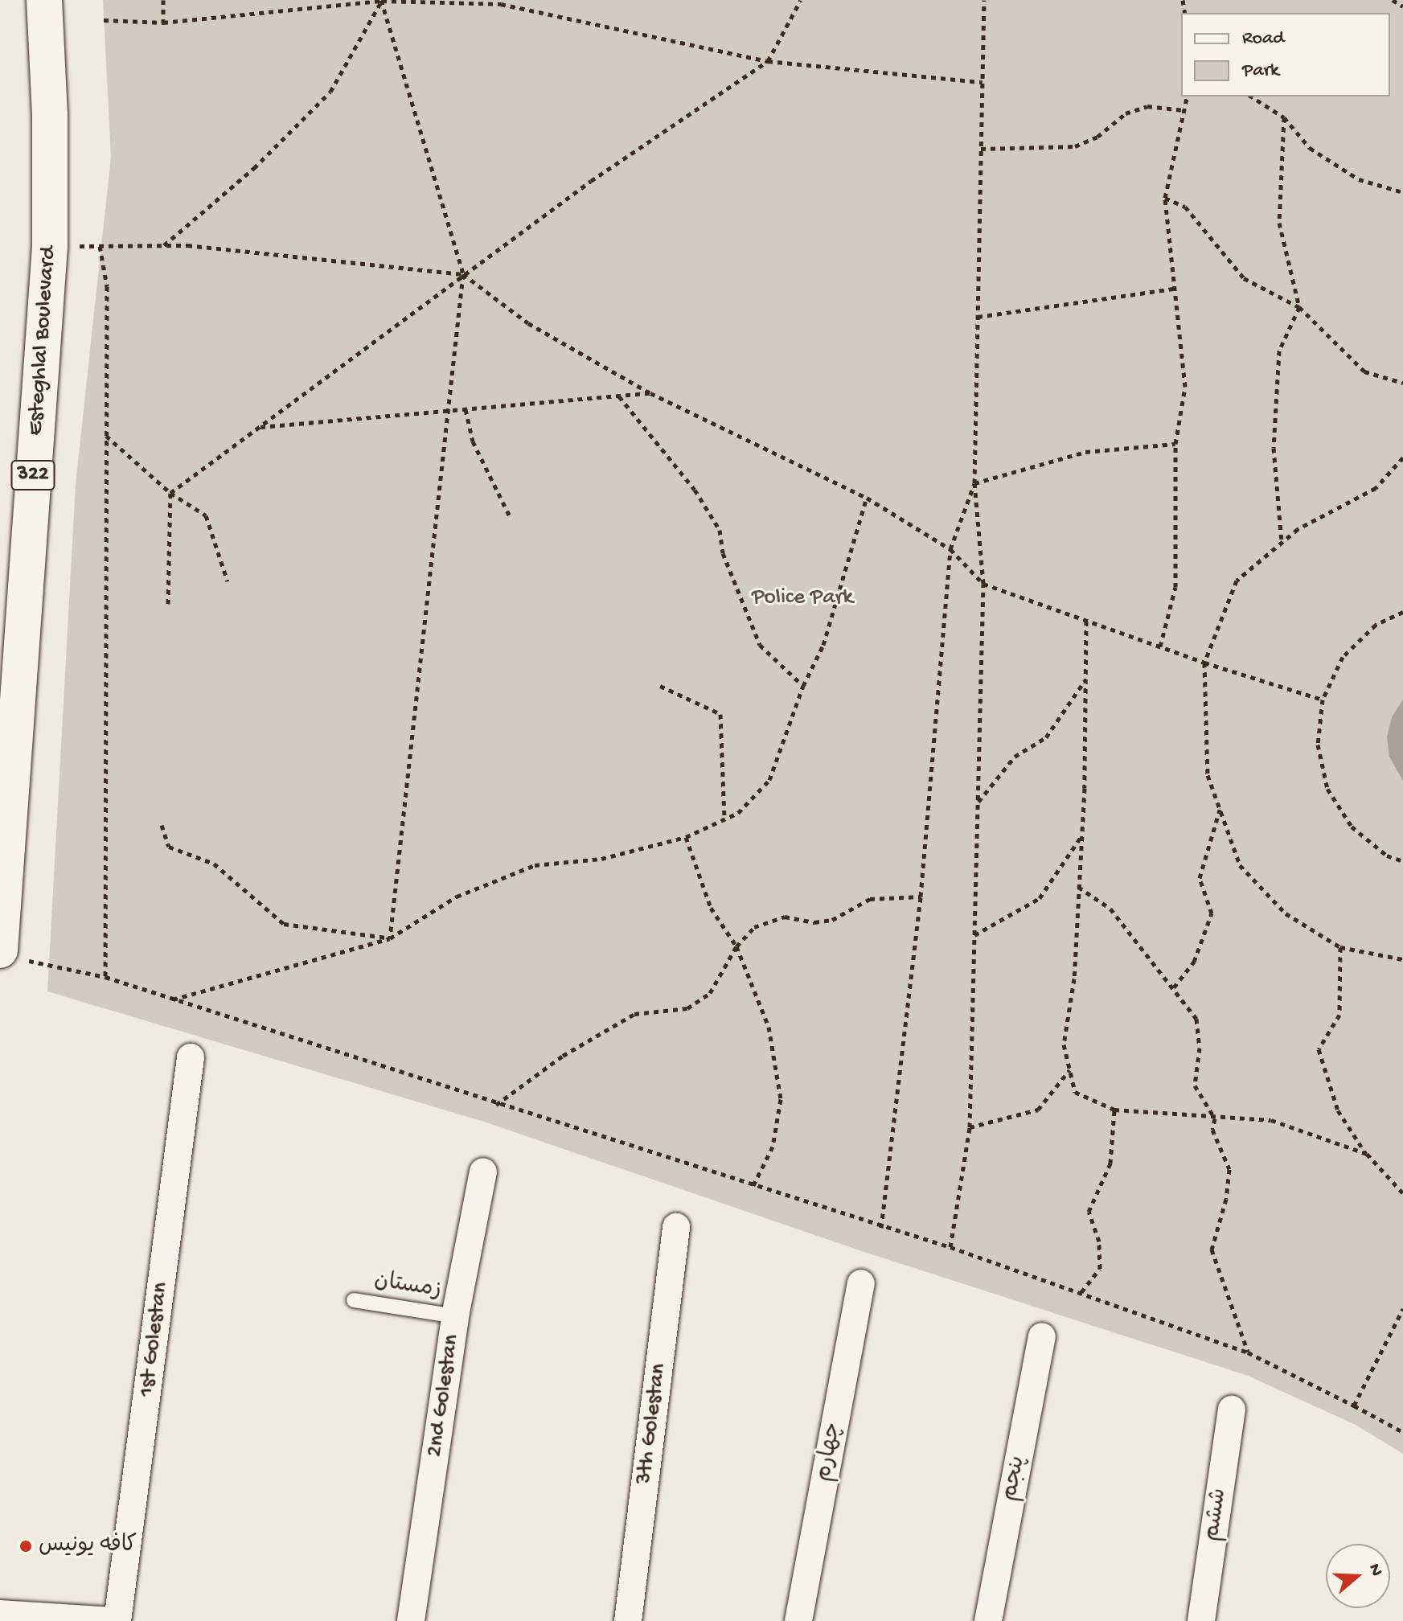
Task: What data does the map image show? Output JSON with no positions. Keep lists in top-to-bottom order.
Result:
{
  "streets": {
    "main road": ["Esteghlal Boulevard", "322"],
    "street": [
      "1st Golestan",
      "2nd Golestan",
      "3th Golestan",
      "چهارم",
      "پنجم",
      "ششم"
    ],
    "lane": ["زمستان"]
  },
  "crossings": [
    ["زمستان", "2nd Golestan"]
  ],
  "parks": ["Police Park"],
  "places": ["کافه یونیس"],
  "legend": ["Road", "Park"],
  "north": "right"
}
